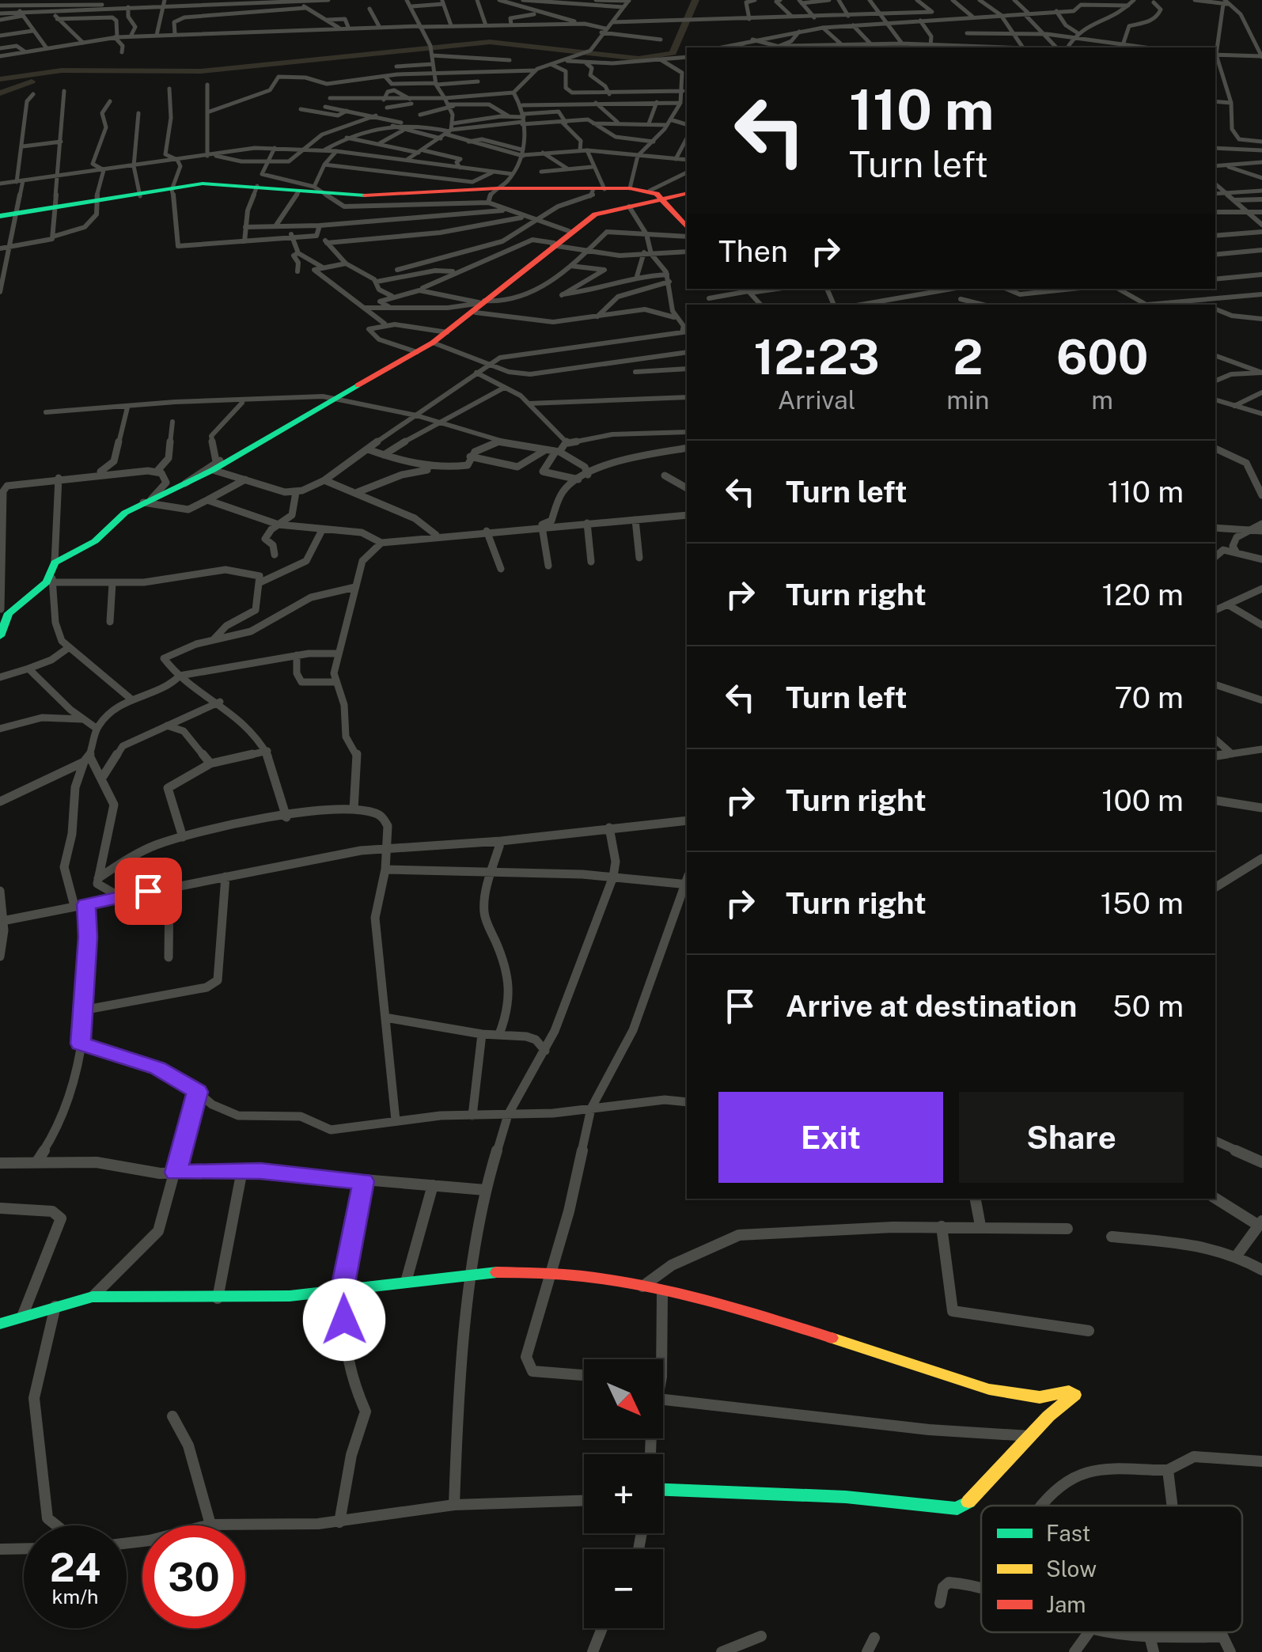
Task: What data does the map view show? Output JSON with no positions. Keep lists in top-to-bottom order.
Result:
{
  "legend": ["Fast", "Slow", "Jam"],
  "north": "bottom right",
  "page": {
    "turn": ["110 m", "Turn left"],
    "then": "Then",
    "eta": [
      "12:23",
      "Arrival",
      "2",
      "min",
      "600",
      "m"
    ],
    "list": [
      {
        "name": "Turn left",
        "value": "110 m"
      },
      {
        "name": "Turn right",
        "value": "120 m"
      },
      {
        "name": "Turn left",
        "value": "70 m"
      },
      {
        "name": "Turn right",
        "value": "100 m"
      },
      {
        "name": "Turn right",
        "value": "150 m"
      },
      {
        "name": "Arrive at destination",
        "value": "50 m"
      }
    ],
    "buttons": ["Exit", "Share"],
    "map_buttons": ["+", "−"],
    "speed": "24 km/h",
    "limit": "30"
  }
}
